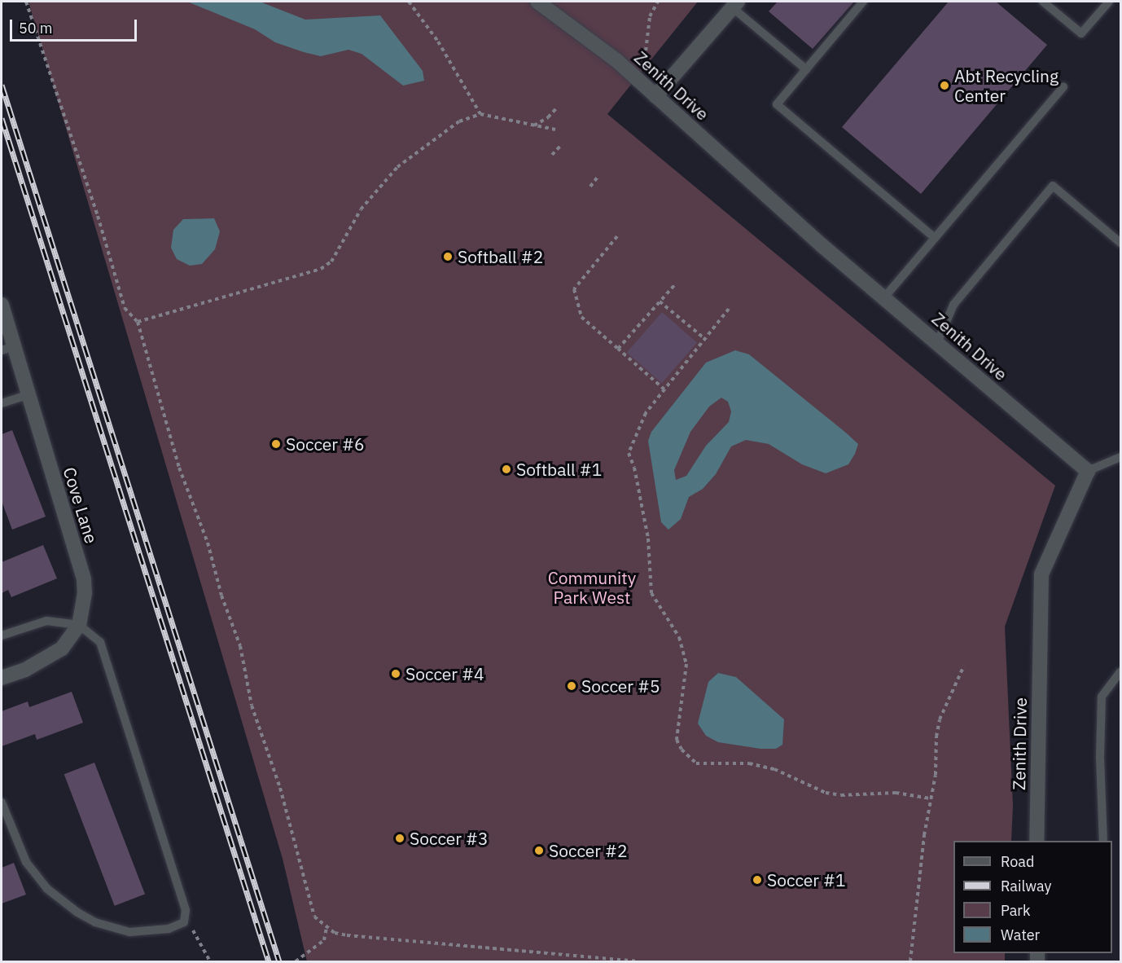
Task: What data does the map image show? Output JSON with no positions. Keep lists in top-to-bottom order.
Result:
{
  "streets": {
    "street": ["Zenith Drive", "Cove Lane"]
  },
  "parks": ["Community Park West"],
  "places": [
    "Abt Recycling Center",
    "Softball #2",
    "Soccer #6",
    "Softball #1",
    "Soccer #4",
    "Soccer #5",
    "Soccer #3",
    "Soccer #2",
    "Soccer #1"
  ],
  "legend": [
    "Road",
    "Railway",
    "Park",
    "Water"
  ],
  "scale_bar": "50 m"
}
